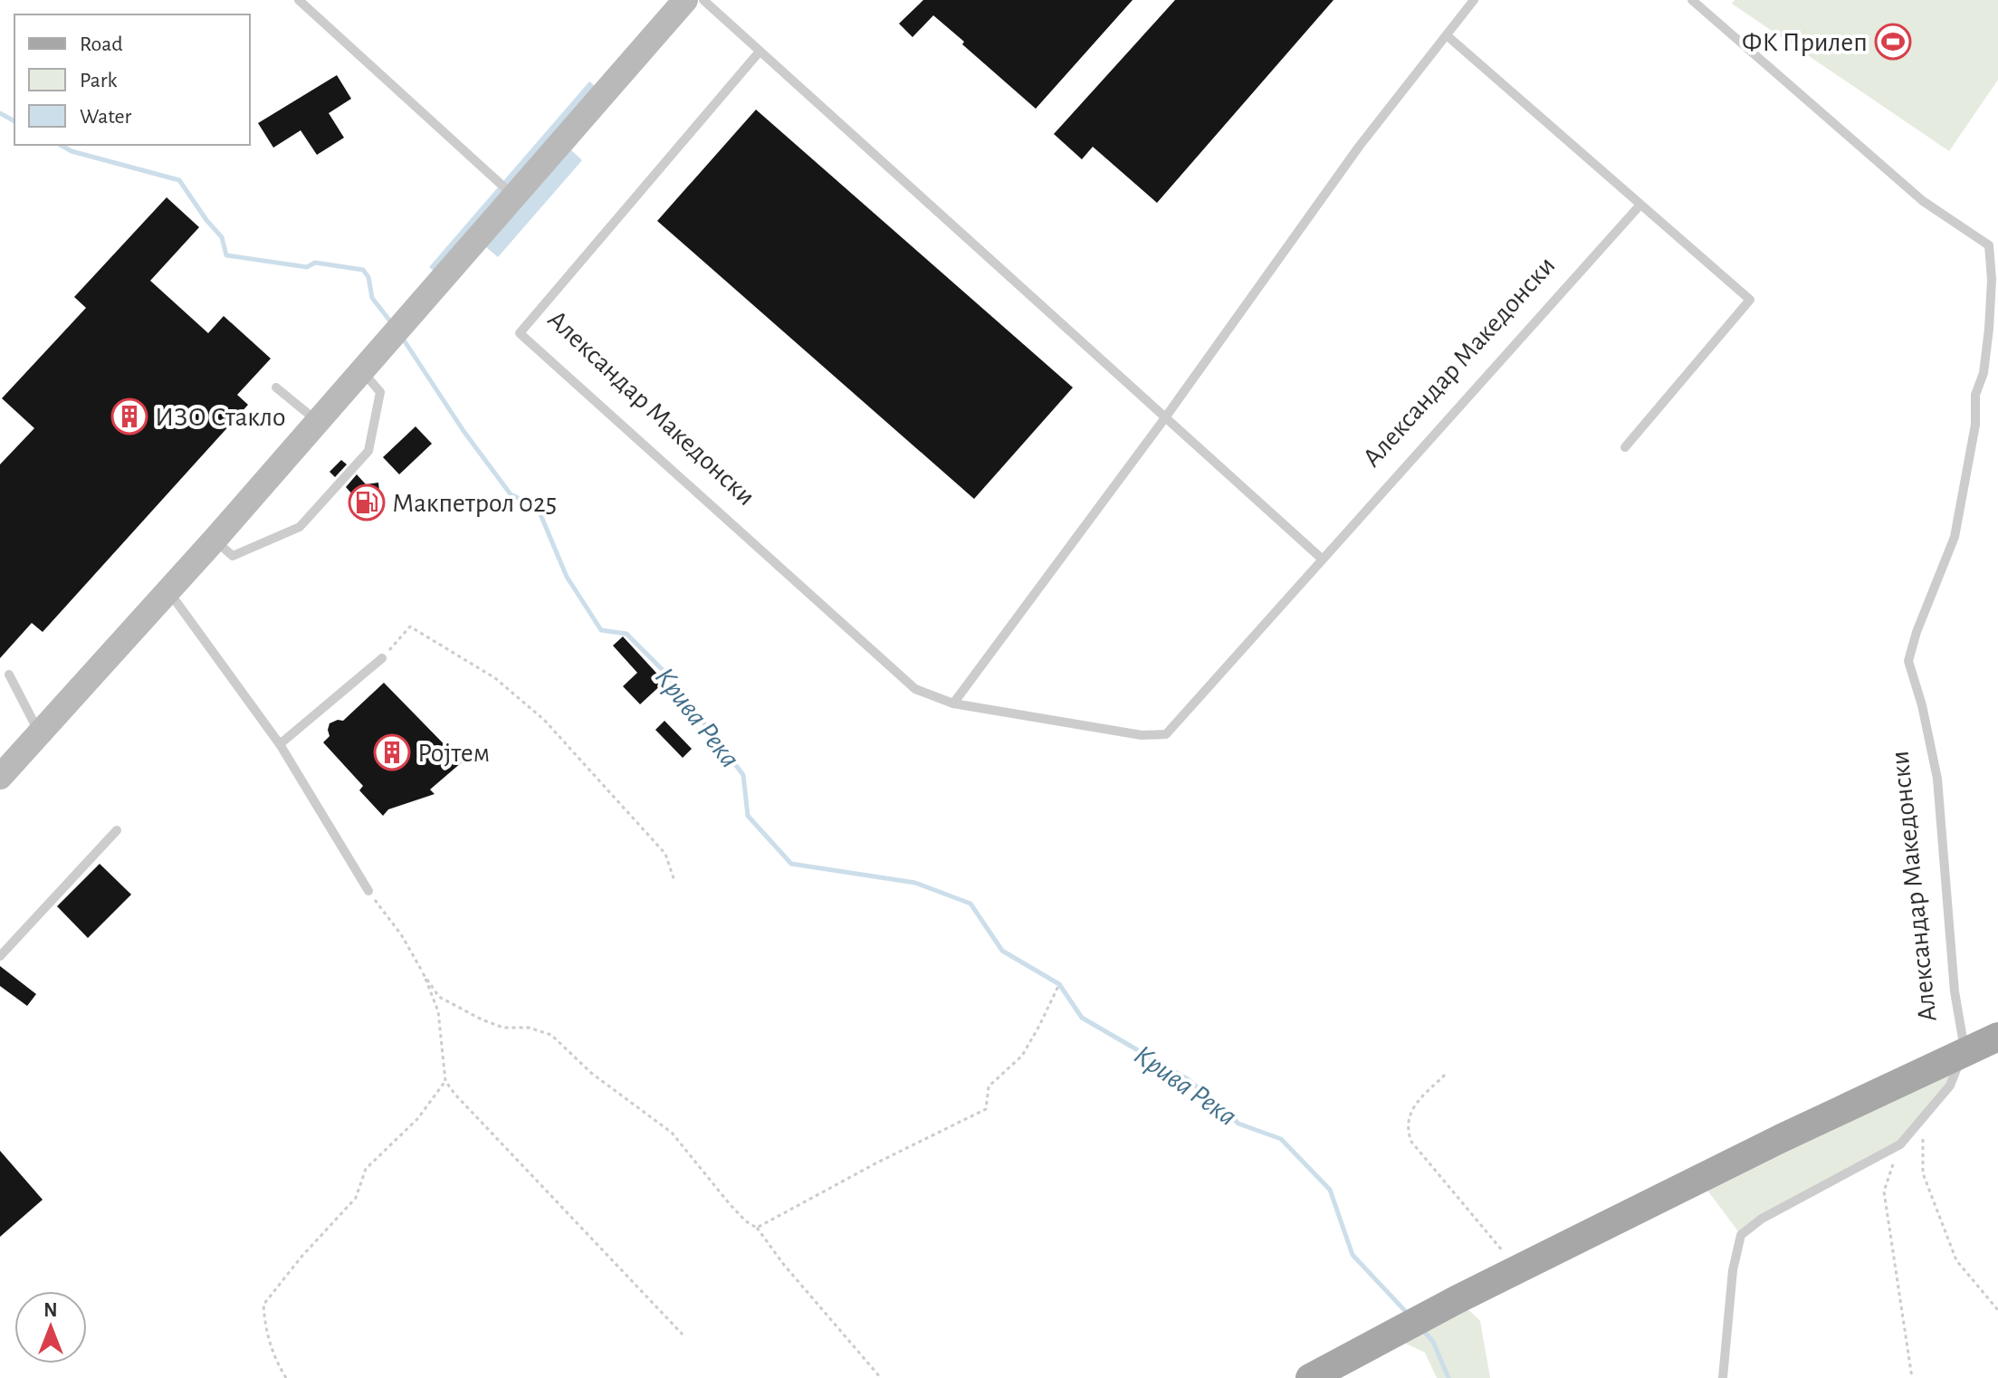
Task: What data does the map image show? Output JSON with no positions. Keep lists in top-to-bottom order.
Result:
{
  "streets": {
    "lane": ["Александар Македонски"]
  },
  "water": ["Крива Река"],
  "places": {
    "sports": ["ФК Прилеп"],
    "building": ["ИЗО Стакло", "Ројтем"],
    "fuel station": ["Макпетрол 025"]
  },
  "legend": ["Road", "Park", "Water"],
  "north": "top"
}
